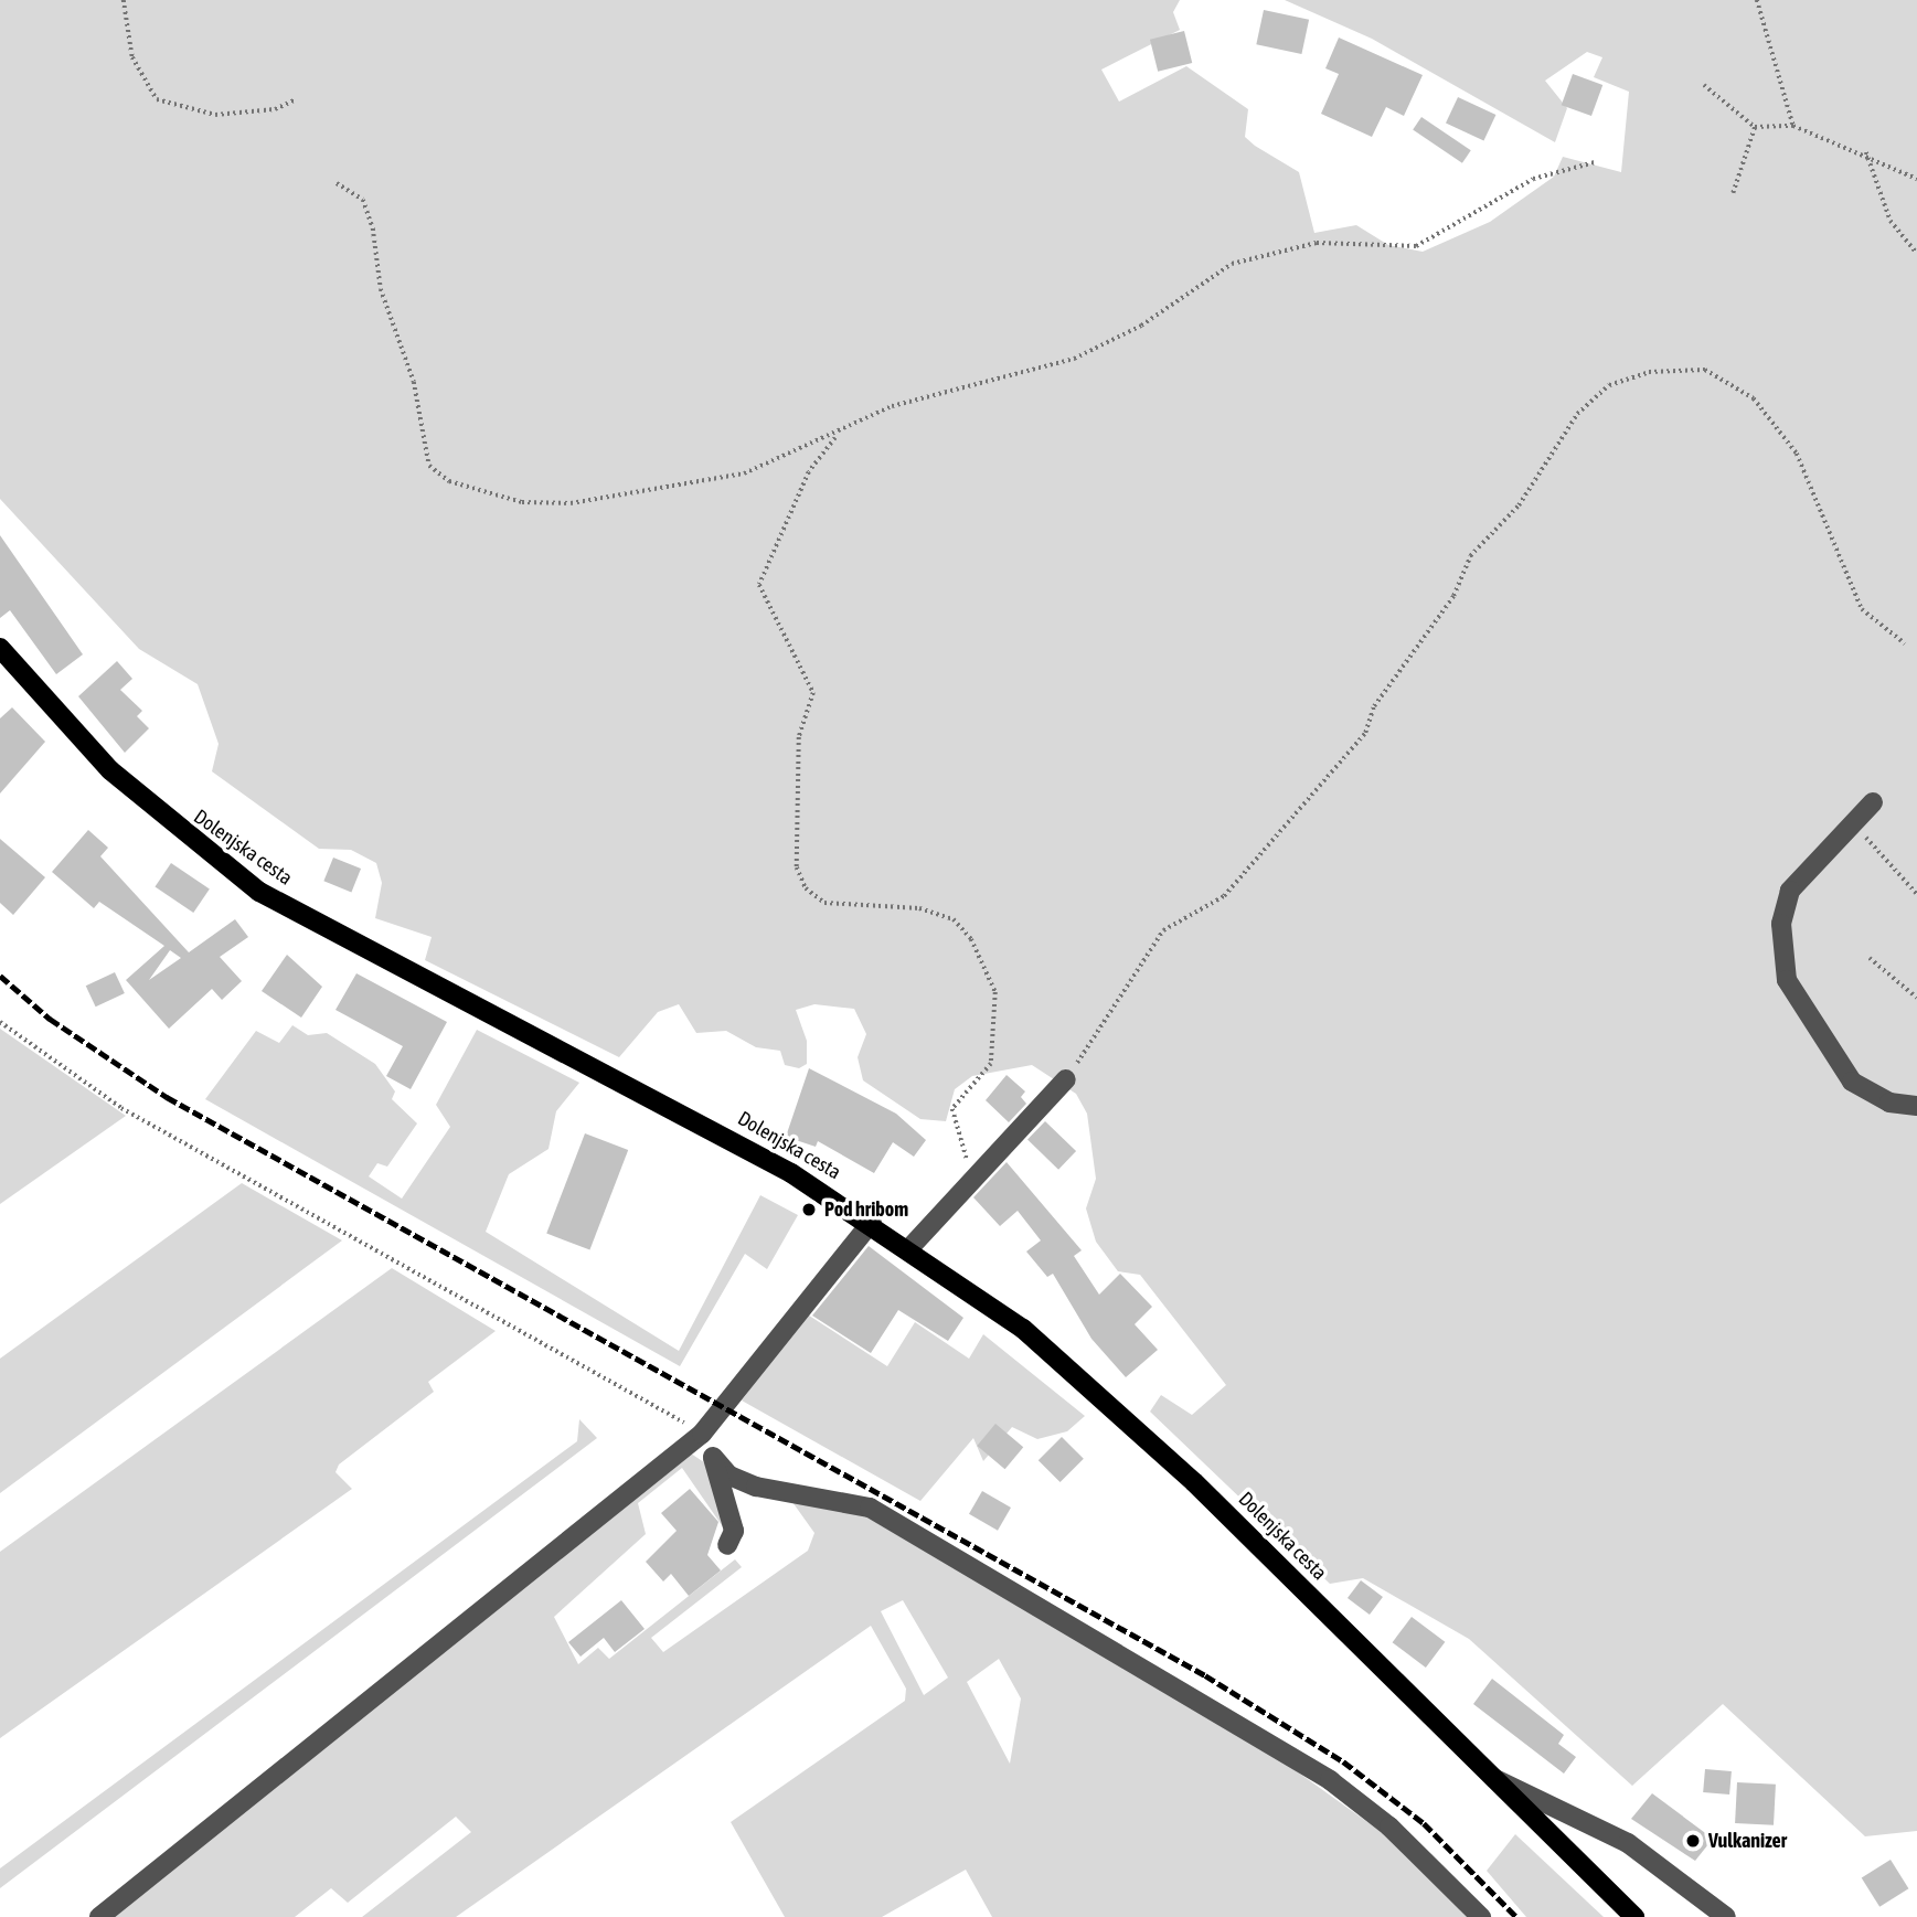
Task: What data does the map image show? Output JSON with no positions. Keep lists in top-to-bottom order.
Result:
{
  "streets": {
    "main road": ["Dolenjska cesta"]
  },
  "places": ["Pod hribom", "Vulkanizer"]
}
